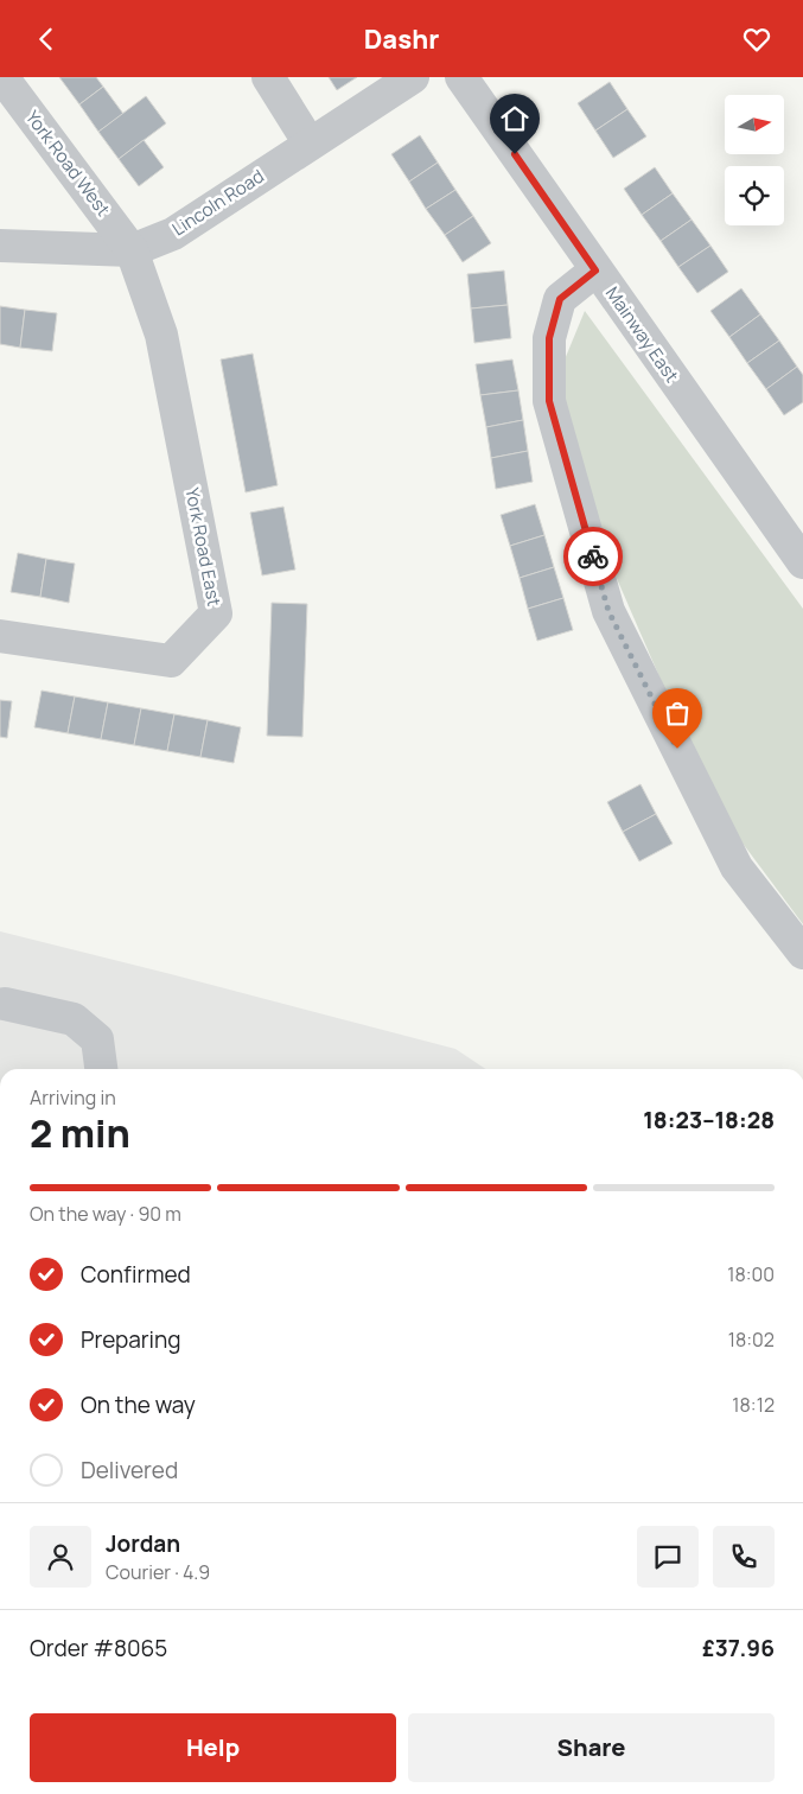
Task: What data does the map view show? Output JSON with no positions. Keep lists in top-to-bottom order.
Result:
{
  "streets": {
    "street": [
      "York Road West",
      "Lincoln Road",
      "Mainway East",
      "York Road East"
    ]
  },
  "crossings": [
    ["York Road West", "Lincoln Road"],
    ["York Road West", "York Road East"],
    ["Lincoln Road", "York Road East"]
  ],
  "north": "right",
  "page": {
    "header": "Dashr",
    "heading": ["2 min", "Arriving in", "18:23–18:28"],
    "panel": [
      "Jordan",
      "Courier · 4.9",
      "Order #8065",
      "£37.96"
    ],
    "bar": "On the way · 90 m",
    "list": [
      ["Confirmed", "18:00"],
      ["Preparing", "18:02"],
      ["On the way", "18:12"],
      "Delivered"
    ],
    "buttons": ["Help", "Share"]
  }
}
